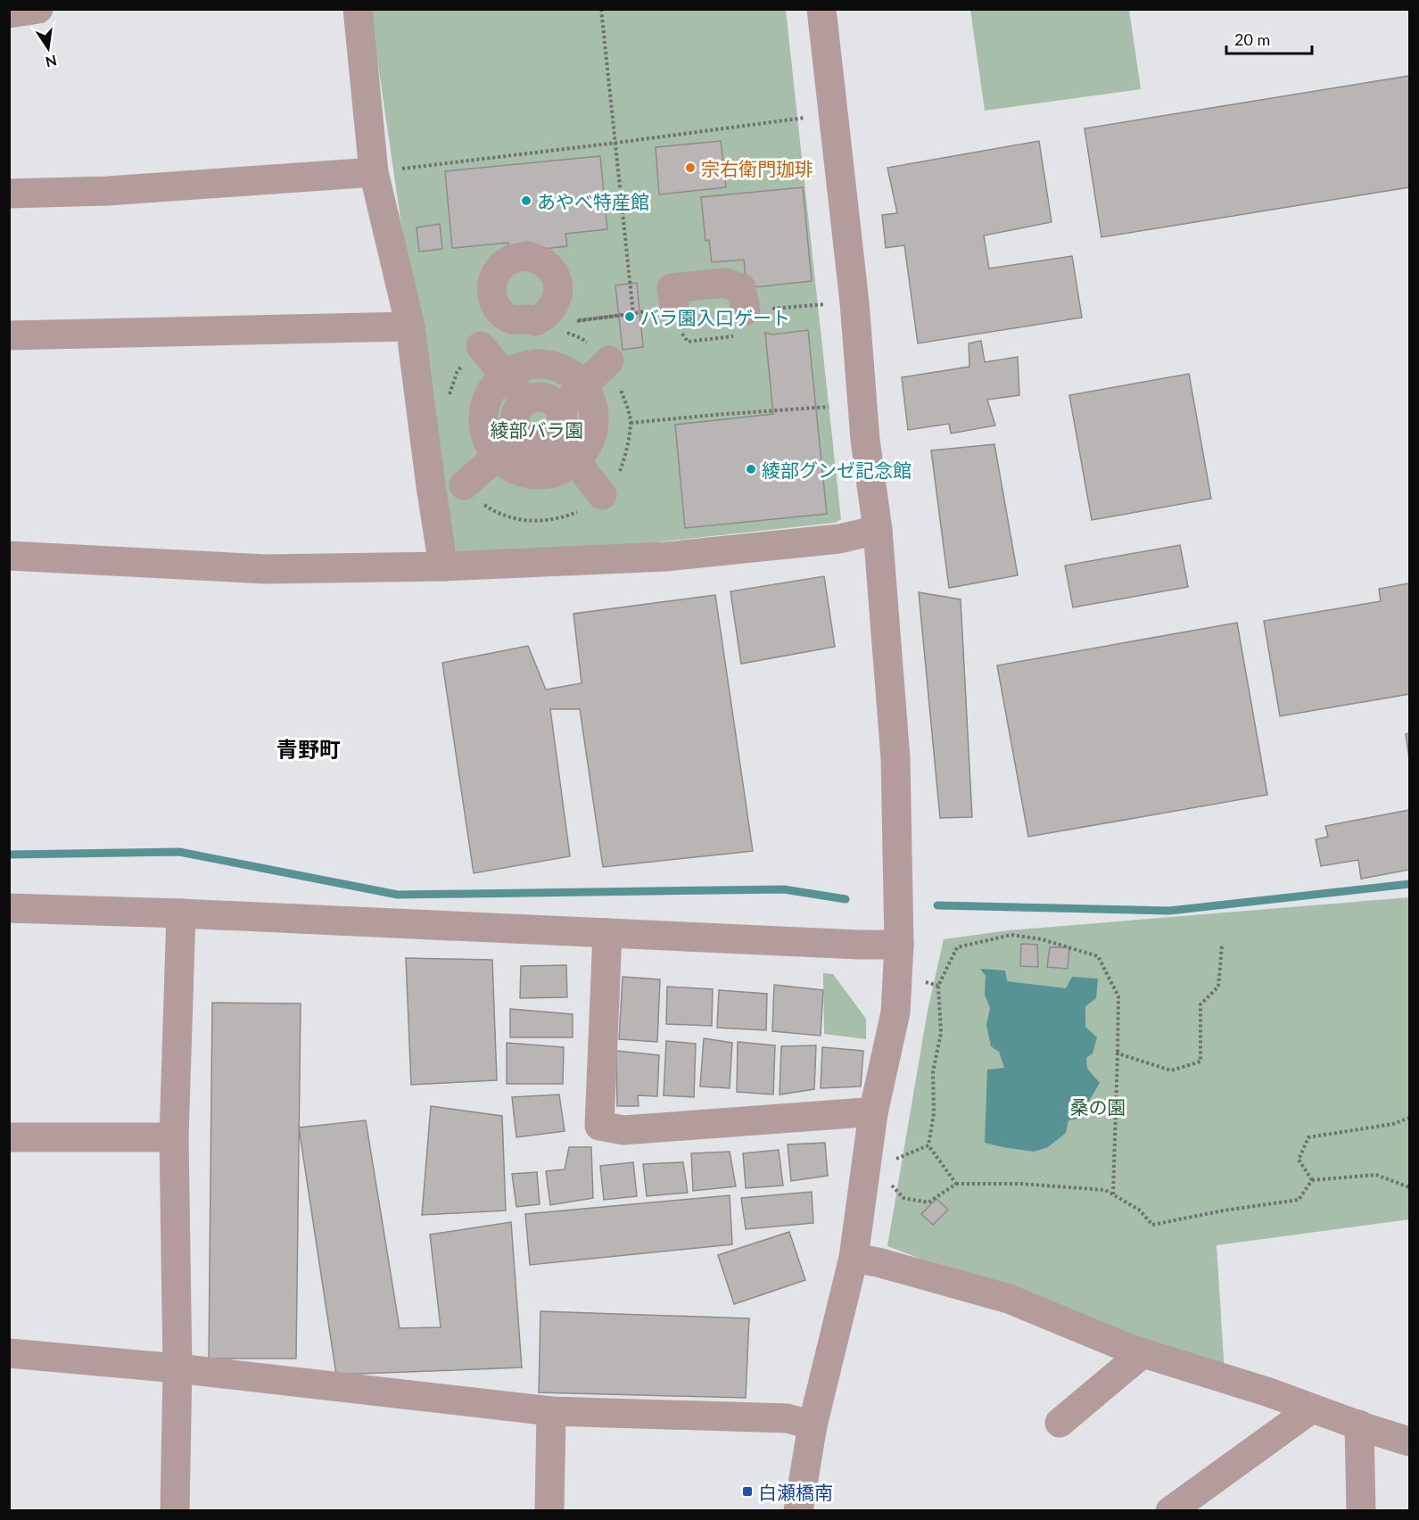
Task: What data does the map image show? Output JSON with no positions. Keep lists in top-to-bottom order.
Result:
{
  "districts": ["青野町"],
  "parks": ["綾部バラ園", "桑の園"],
  "places": {
    "other": [
      "宗右衛門珈琲",
      "あやべ特産館",
      "バラ園入口ゲート",
      "綾部グンゼ記念館"
    ],
    "transit": ["白瀬橋南"]
  },
  "scale_bar": "20 m",
  "north": "bottom"
}
